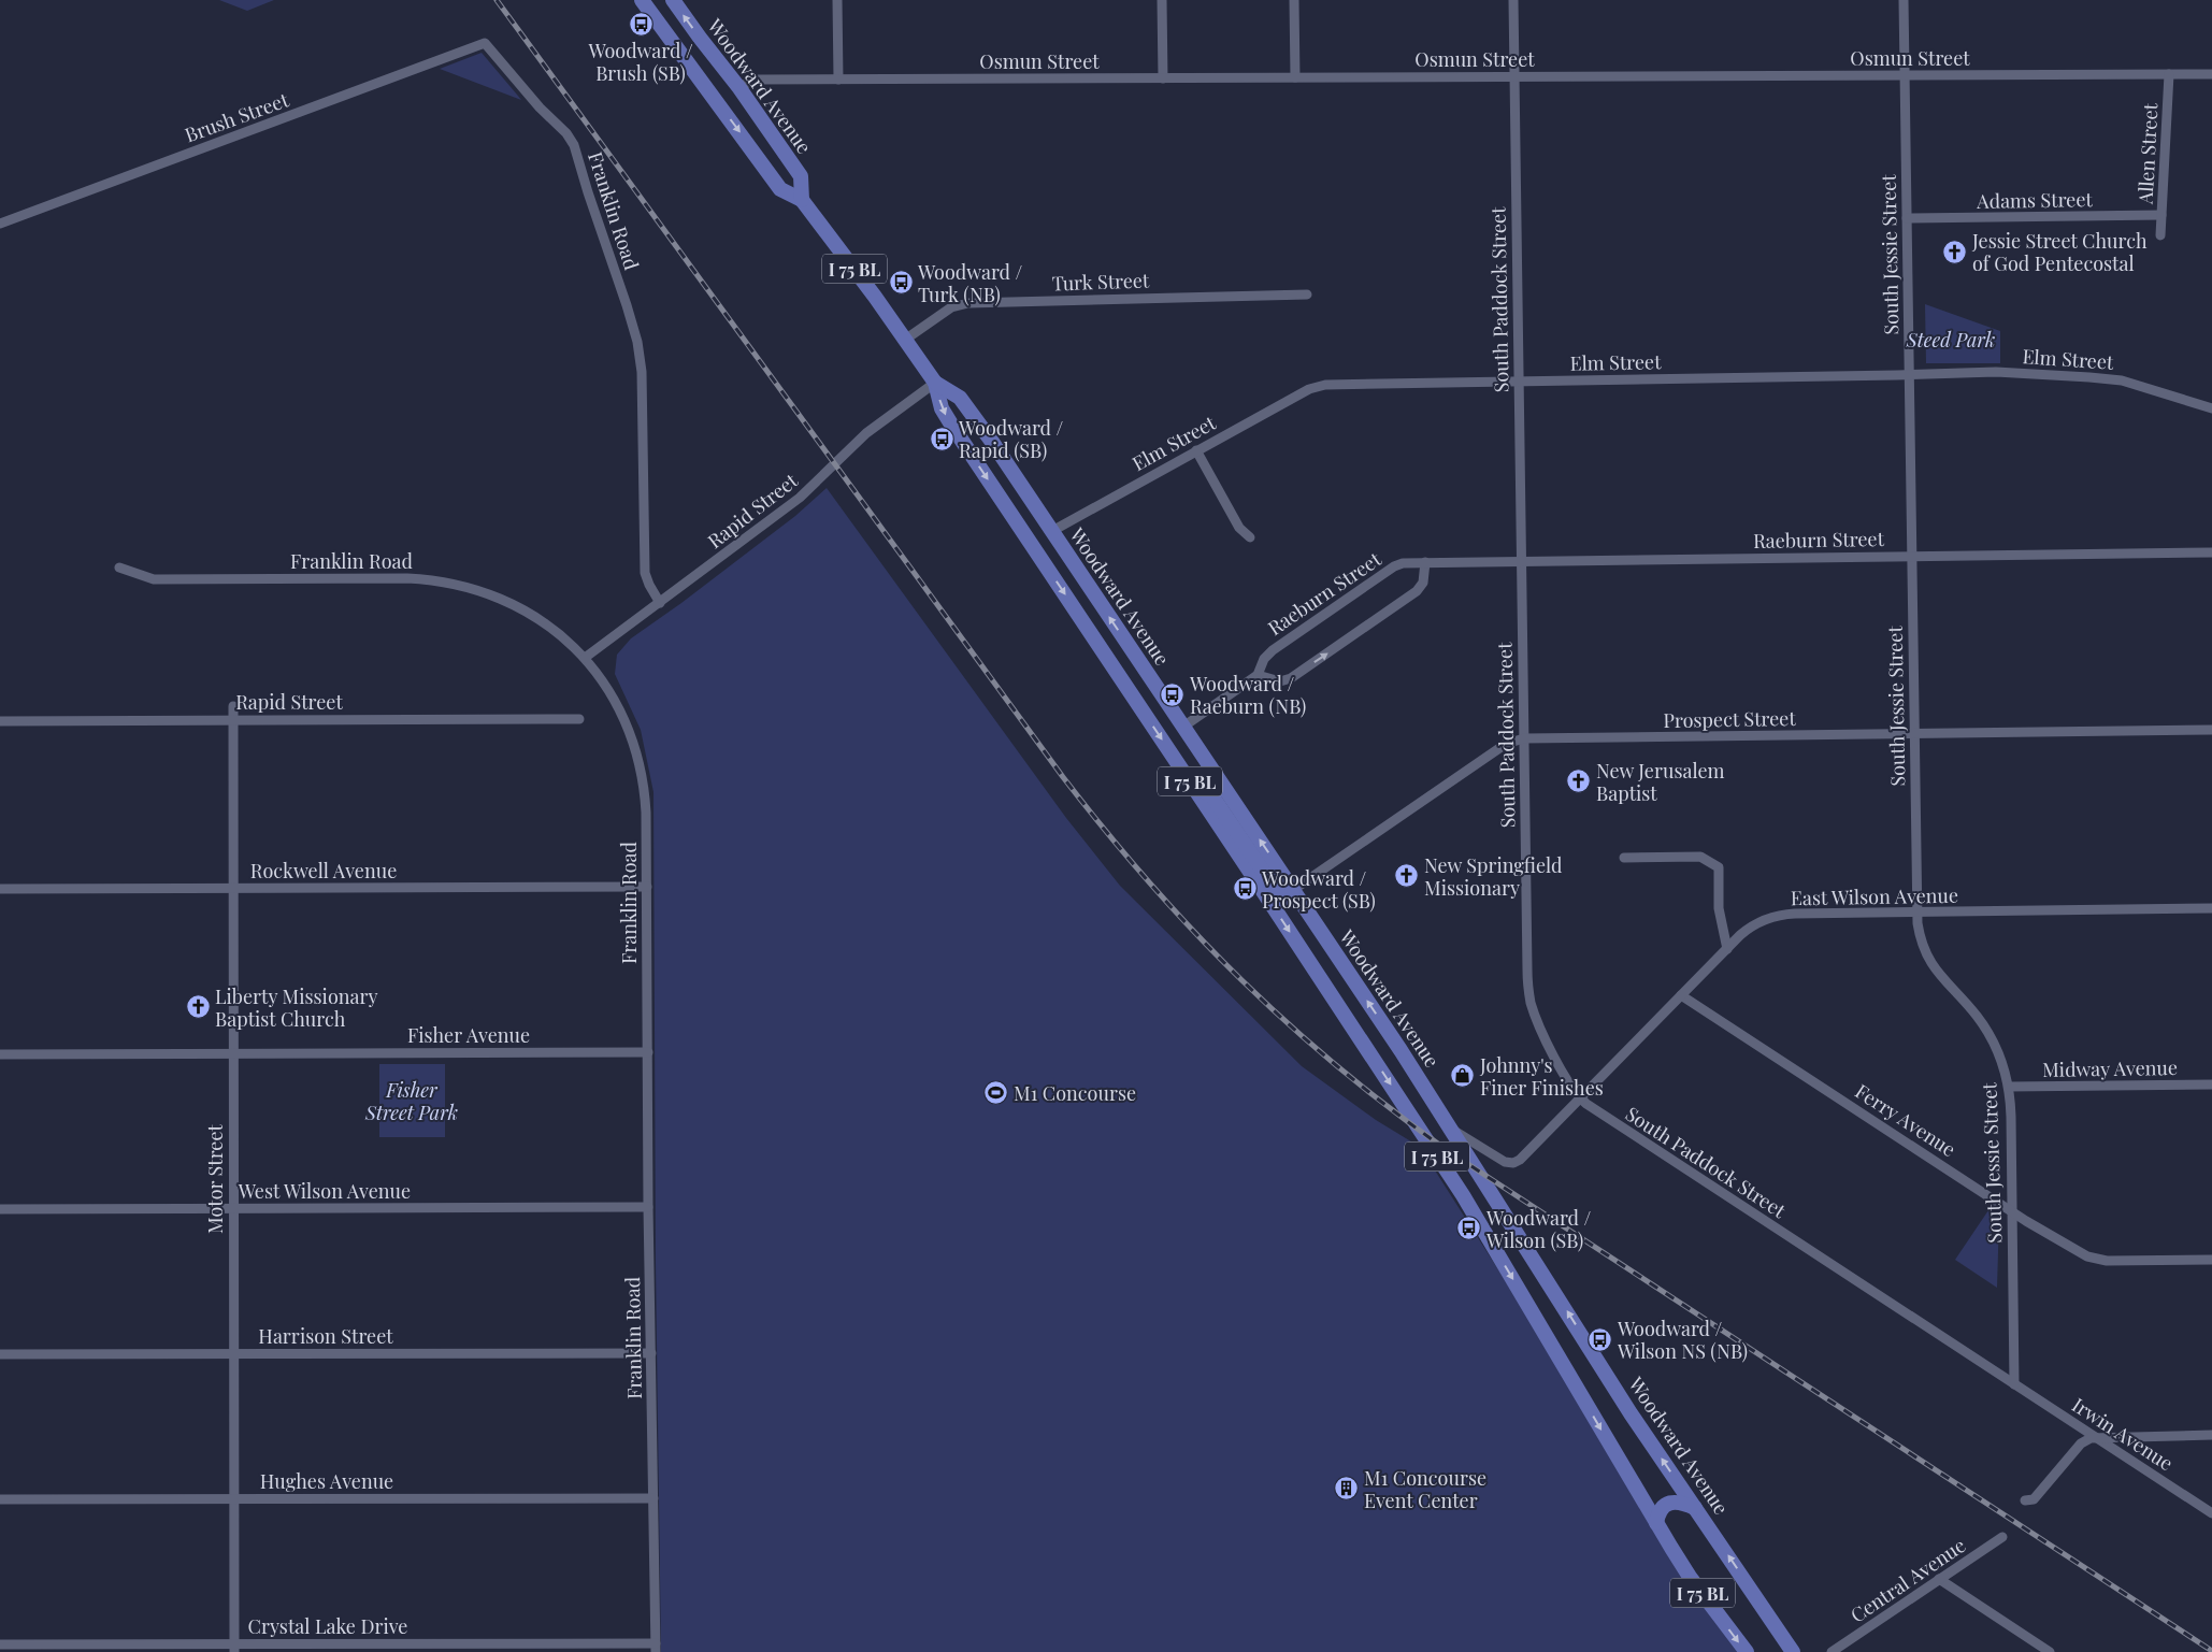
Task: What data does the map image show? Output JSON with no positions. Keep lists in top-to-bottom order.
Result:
{
  "streets": {
    "main road": ["Woodward Avenue", "I 75 BL"],
    "street": [
      "Osmun Street",
      "Brush Street",
      "Allen Street",
      "Adams Street",
      "Franklin Road",
      "South Jessie Street",
      "Turk Street",
      "South Paddock Street",
      "Elm Street",
      "Rapid Street",
      "Raeburn Street",
      "Prospect Street",
      "Rockwell Avenue",
      "East Wilson Avenue",
      "Fisher Avenue",
      "Midway Avenue",
      "Ferry Avenue",
      "Motor Street",
      "West Wilson Avenue",
      "Harrison Street",
      "Irwin Avenue",
      "Hughes Avenue",
      "Central Avenue",
      "Crystal Lake Drive"
    ]
  },
  "crossings": [
    ["Osmun Street", "Woodward Avenue"],
    ["Osmun Street", "Allen Street"],
    ["Osmun Street", "South Jessie Street"],
    ["Osmun Street", "South Paddock Street"],
    ["Woodward Avenue", "Turk Street"],
    ["Woodward Avenue", "Elm Street"],
    ["Woodward Avenue", "Rapid Street"],
    ["Woodward Avenue", "Raeburn Street"],
    ["Woodward Avenue", "Prospect Street"],
    ["Woodward Avenue", "East Wilson Avenue"],
    ["Brush Street", "Franklin Road"],
    ["Allen Street", "Adams Street"],
    ["Adams Street", "South Jessie Street"],
    ["Franklin Road", "Rapid Street"],
    ["Franklin Road", "Rockwell Avenue"],
    ["Franklin Road", "Fisher Avenue"],
    ["Franklin Road", "West Wilson Avenue"],
    ["Franklin Road", "Harrison Street"],
    ["Franklin Road", "Hughes Avenue"],
    ["Franklin Road", "Crystal Lake Drive"],
    ["South Jessie Street", "South Paddock Street"],
    ["South Jessie Street", "Elm Street"],
    ["South Jessie Street", "Raeburn Street"],
    ["South Jessie Street", "Prospect Street"],
    ["South Jessie Street", "East Wilson Avenue"],
    ["South Jessie Street", "Midway Avenue"],
    ["South Jessie Street", "Ferry Avenue"],
    ["South Jessie Street", "Irwin Avenue"],
    ["South Paddock Street", "Elm Street"],
    ["South Paddock Street", "Raeburn Street"],
    ["South Paddock Street", "Prospect Street"],
    ["South Paddock Street", "East Wilson Avenue"],
    ["South Paddock Street", "Irwin Avenue"],
    ["Rapid Street", "Motor Street"],
    ["Rockwell Avenue", "Motor Street"],
    ["East Wilson Avenue", "Ferry Avenue"],
    ["Fisher Avenue", "Motor Street"],
    ["Motor Street", "West Wilson Avenue"],
    ["Motor Street", "Harrison Street"],
    ["Motor Street", "Hughes Avenue"],
    ["Motor Street", "Crystal Lake Drive"]
  ],
  "parks": ["Steed Park", "Fisher Street Park"],
  "places": {
    "bus stop": [
      "Woodward / Brush (SB)",
      "Woodward / Turk (NB)",
      "Woodward / Rapid (SB)",
      "Woodward / Raeburn (NB)",
      "Woodward / Prospect (SB)",
      "Woodward / Wilson (SB)",
      "Woodward / Wilson NS (NB)"
    ],
    "church": [
      "Jessie Street Church of God Pentecostal",
      "New Jerusalem Baptist",
      "New Springfield Missionary",
      "Liberty Missionary Baptist Church"
    ],
    "shop": ["Johnny's Finer Finishes"],
    "sports": ["M1 Concourse"],
    "building": ["M1 Concourse Event Center"]
  }
}
